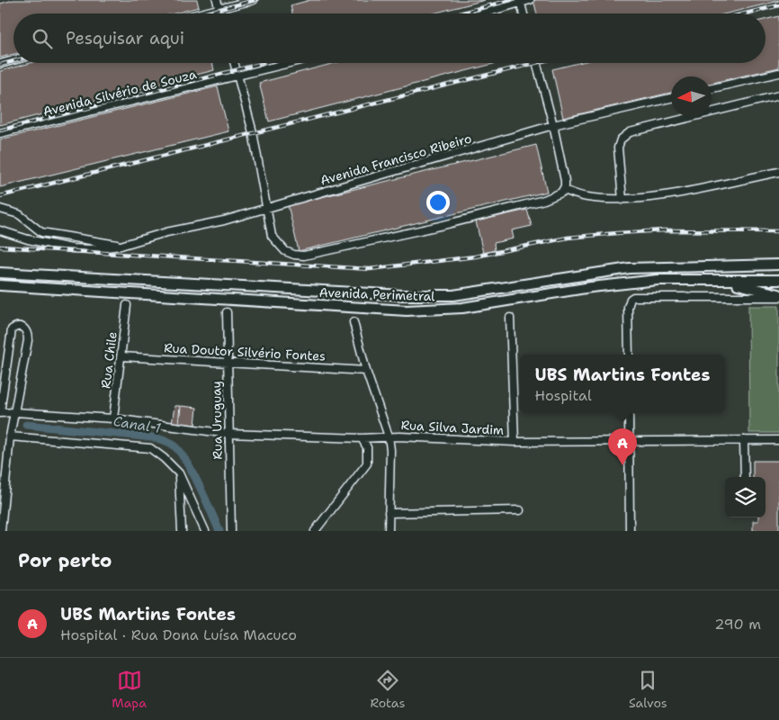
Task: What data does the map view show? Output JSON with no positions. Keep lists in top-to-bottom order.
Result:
{
  "streets": {
    "main road": ["Avenida Perimetral"],
    "street": [
      "Avenida Silvério de Souza",
      "Avenida Francisco Ribeiro",
      "Rua Doutor Silvério Fontes",
      "Rua Chile",
      "Rua Uruguay",
      "Rua Silva Jardim"
    ]
  },
  "crossings": [
    ["Rua Doutor Silvério Fontes", "Rua Chile"],
    ["Rua Doutor Silvério Fontes", "Rua Uruguay"],
    ["Rua Chile", "Rua Silva Jardim"],
    ["Rua Uruguay", "Rua Silva Jardim"]
  ],
  "water": ["Canal 1"],
  "north": "left",
  "page": {
    "search": "Pesquisar aqui",
    "popup": ["UBS Martins Fontes", "Hospital"],
    "pins": "A",
    "heading": "Por perto",
    "list": [
      {
        "mark": "A",
        "name": "UBS Martins Fontes",
        "note": "Hospital · Rua Dona Luísa Macuco",
        "value": "290 m"
      }
    ],
    "nav": ["Mapa", "Rotas", "Salvos"]
  }
}
